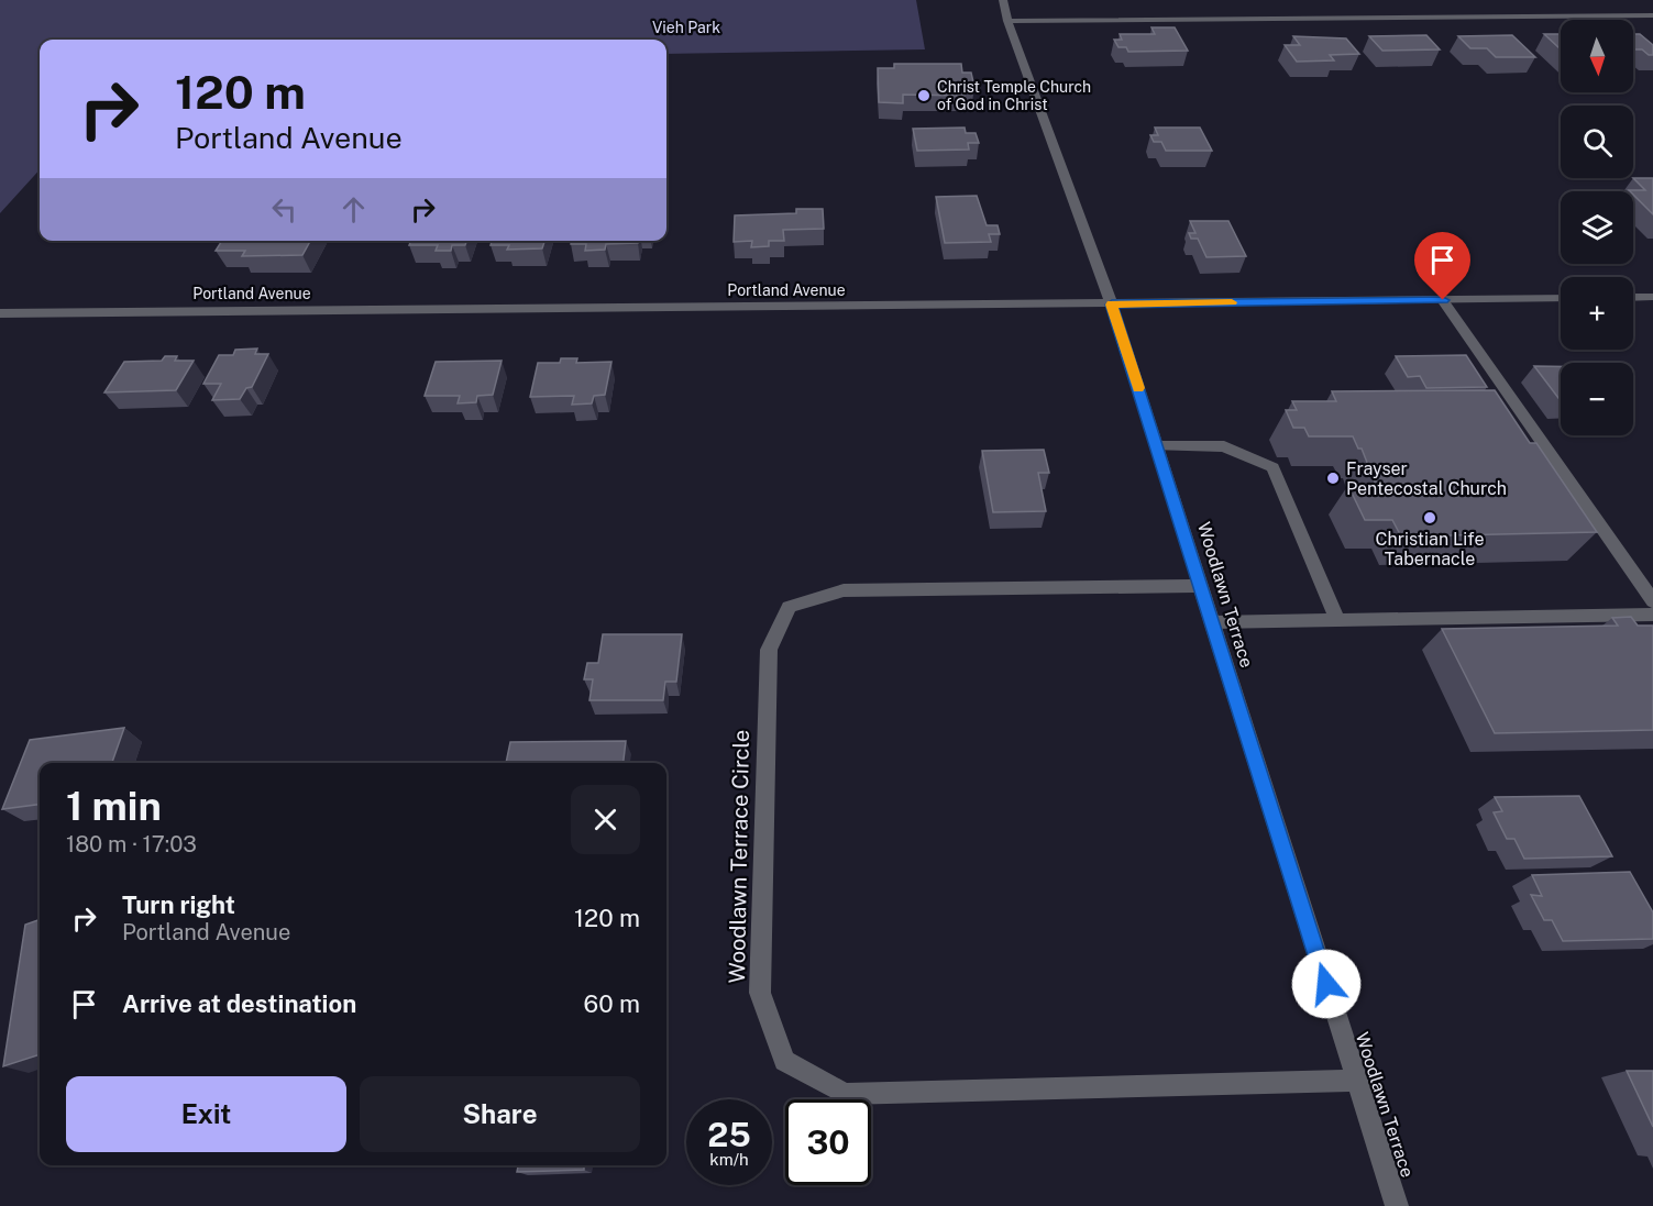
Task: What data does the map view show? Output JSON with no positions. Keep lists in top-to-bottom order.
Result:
{
  "streets": {
    "street": ["Portland Avenue", "Woodlawn Terrace", "Woodlawn Terrace Circle"]
  },
  "crossings": [
    ["Portland Avenue", "Woodlawn Terrace"],
    ["Woodlawn Terrace", "Woodlawn Terrace Circle"]
  ],
  "parks": ["Vieh Park"],
  "places": ["Christ Temple Church of God in Christ", "Frayser Pentecostal Church", "Christian Life Tabernacle"],
  "north": "bottom",
  "page": {
    "map_buttons": ["+", "−"],
    "turn": ["120 m", "Portland Avenue"],
    "heading": ["1 min", "180 m · 17:03"],
    "list": [
      {
        "name": "Turn right",
        "note": "Portland Avenue",
        "value": "120 m"
      },
      {
        "name": "Arrive at destination",
        "value": "60 m"
      }
    ],
    "buttons": ["Exit", "Share"],
    "speed": "25 km/h",
    "limit": "30"
  }
}
